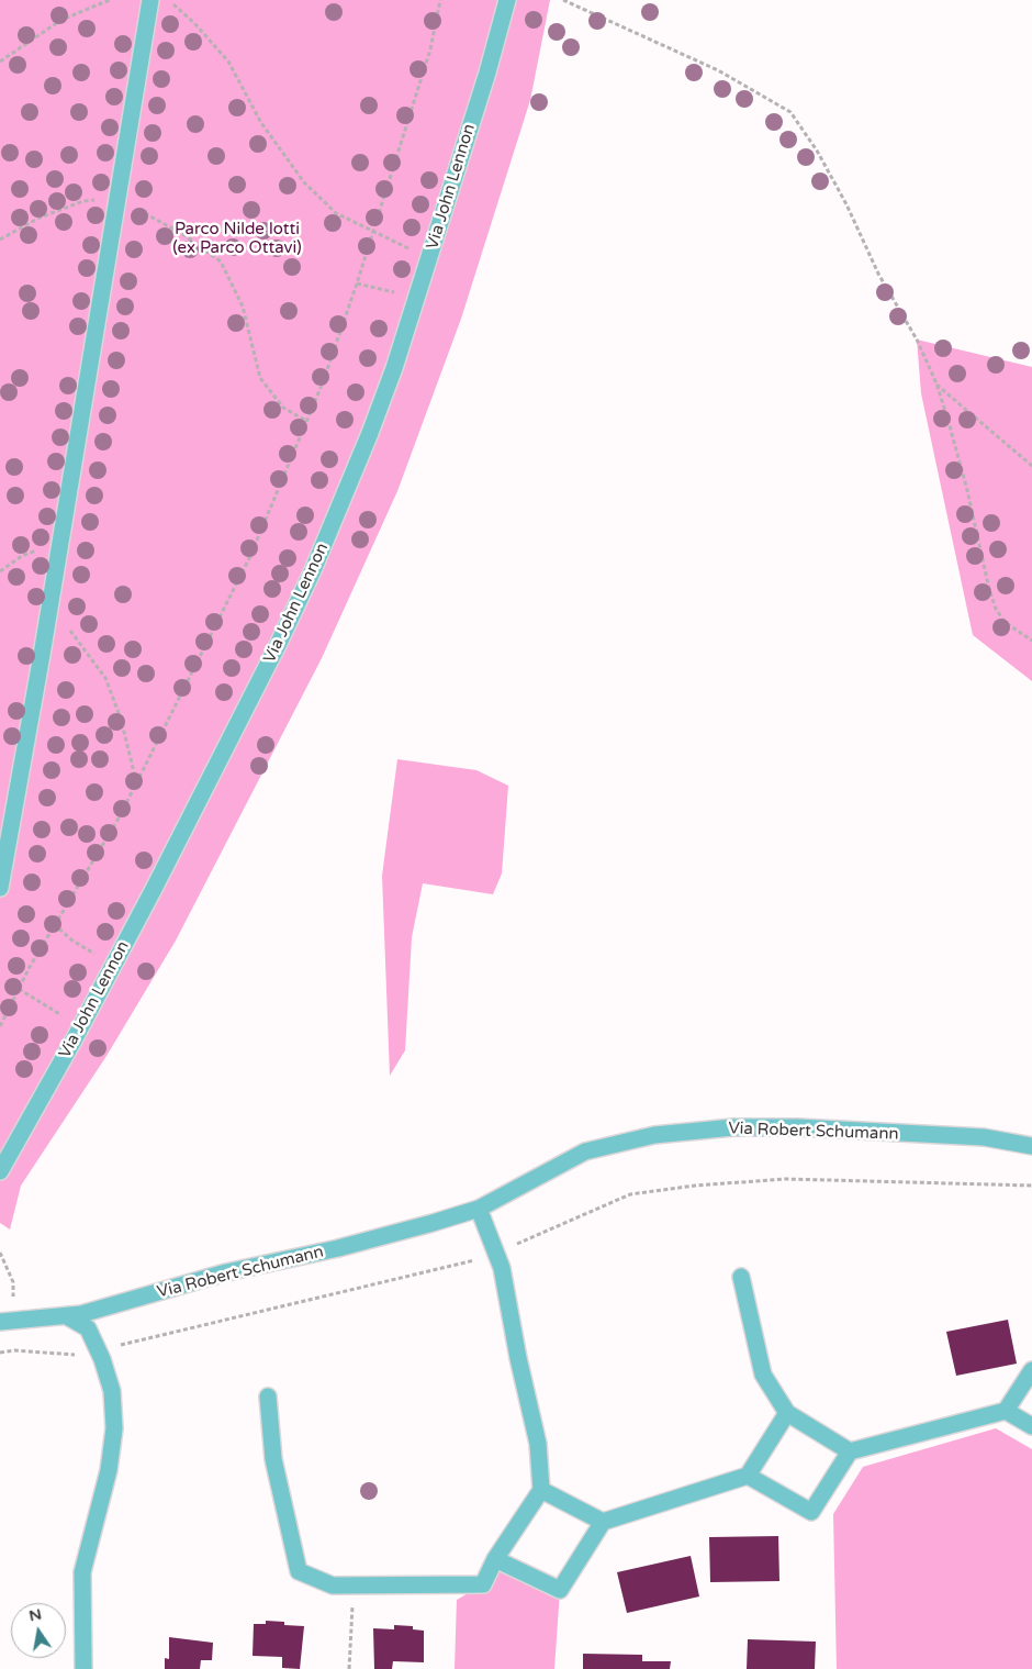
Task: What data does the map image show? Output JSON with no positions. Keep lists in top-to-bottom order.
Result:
{
  "streets": {
    "street": ["Via John Lennon", "Via Robert Schumann"]
  },
  "parks": ["Parco Nilde Iotti (ex Parco Ottavi)"],
  "north": "top"
}
